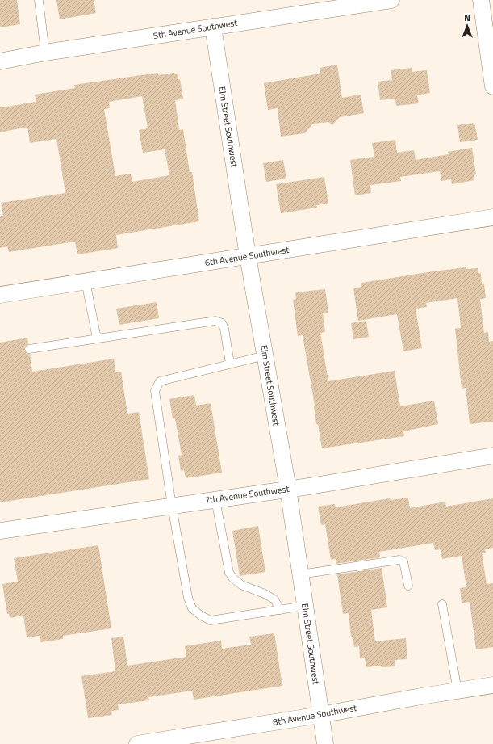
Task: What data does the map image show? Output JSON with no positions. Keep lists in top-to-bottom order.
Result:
{
  "streets": {
    "street": [
      "5th Avenue Southwest",
      "Elm Street Southwest",
      "6th Avenue Southwest",
      "7th Avenue Southwest",
      "8th Avenue Southwest"
    ]
  },
  "crossings": [
    ["5th Avenue Southwest", "Elm Street Southwest"],
    ["Elm Street Southwest", "6th Avenue Southwest"],
    ["Elm Street Southwest", "7th Avenue Southwest"],
    ["Elm Street Southwest", "8th Avenue Southwest"]
  ],
  "north": "top"
}
